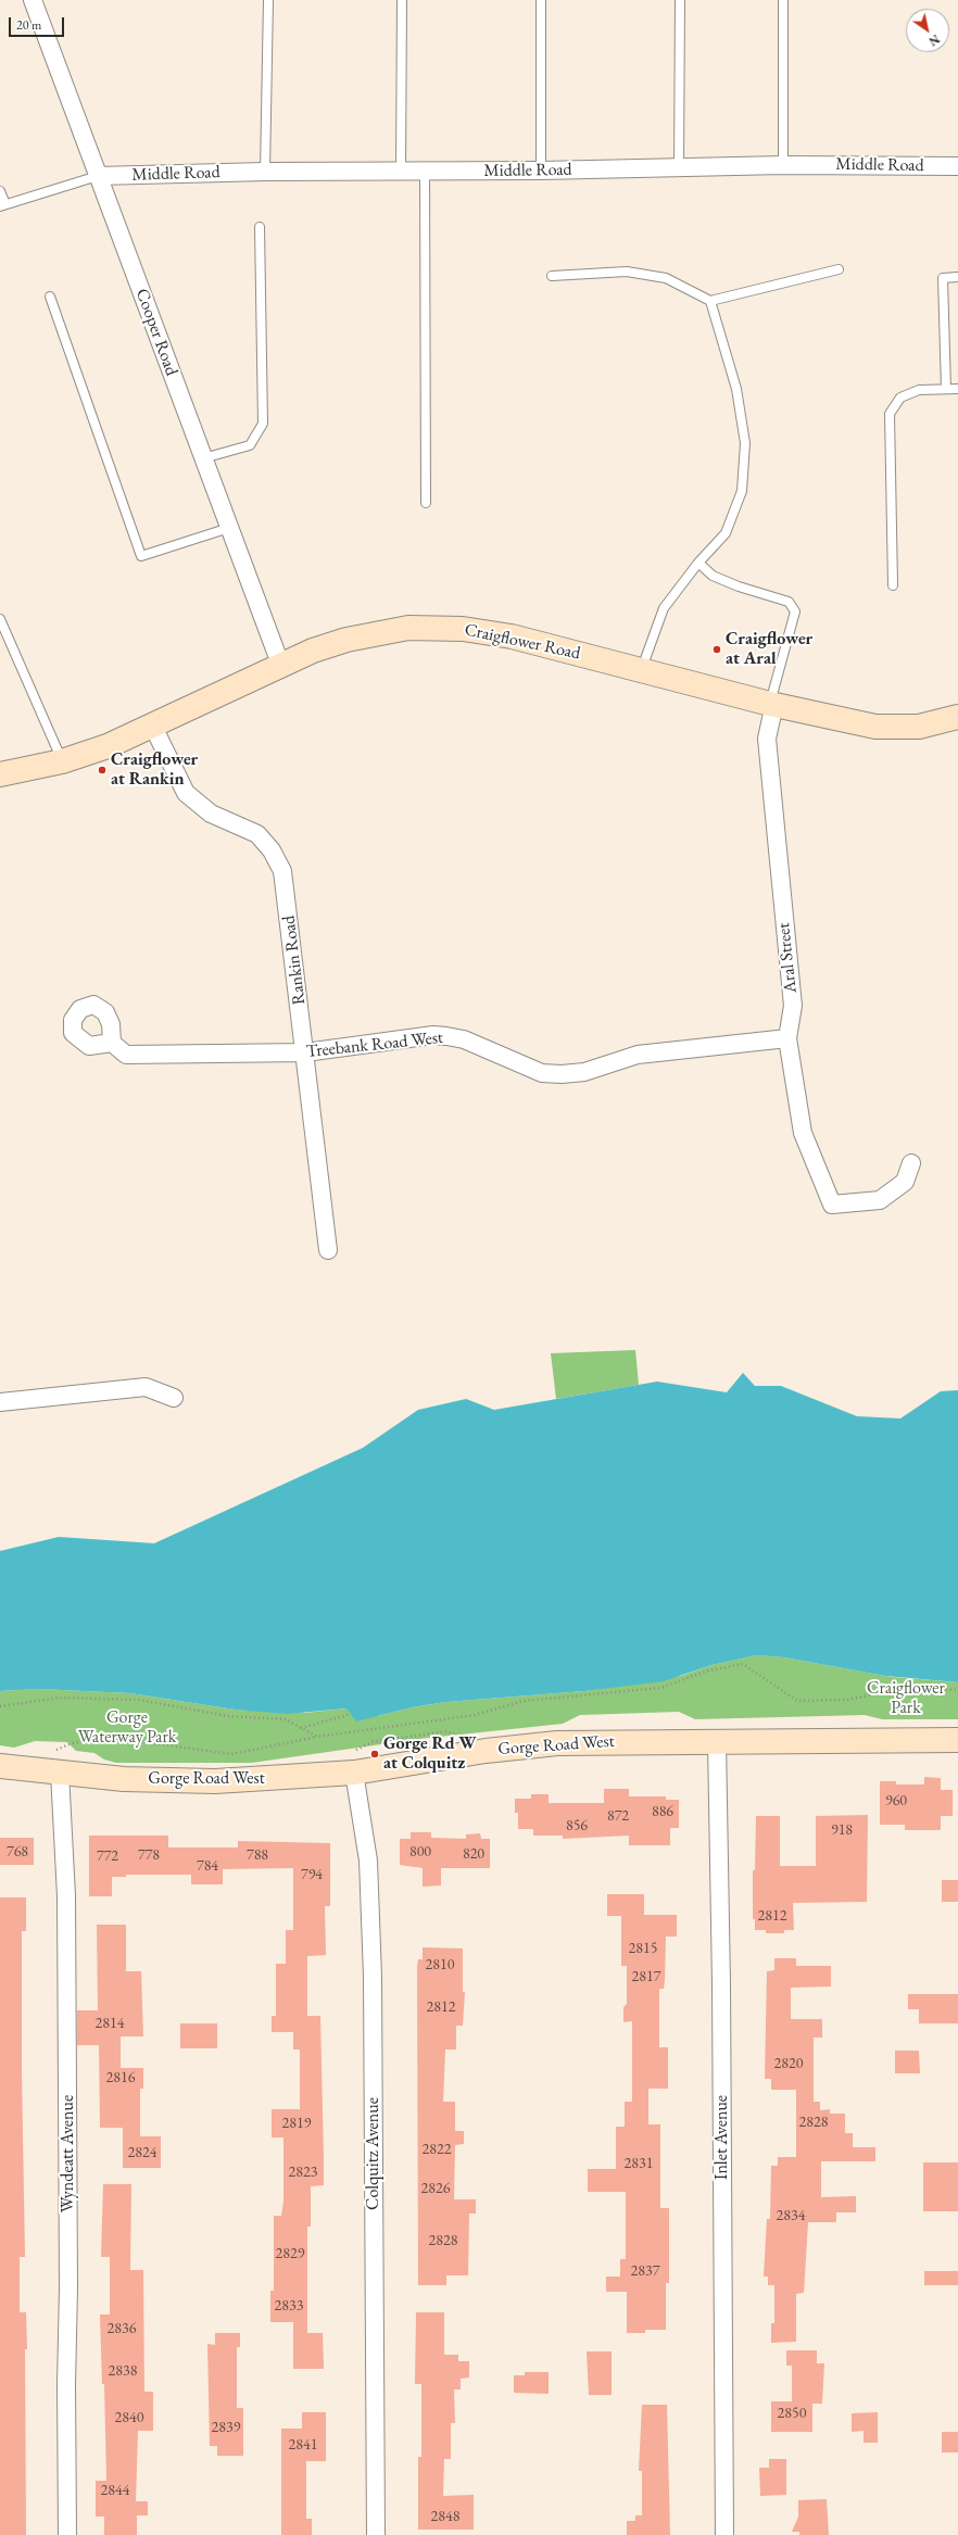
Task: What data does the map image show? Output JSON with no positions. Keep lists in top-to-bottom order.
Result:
{
  "streets": {
    "main road": ["Craigflower Road", "Gorge Road West"],
    "street": [
      "Middle Road",
      "Cooper Road",
      "Aral Street",
      "Rankin Road",
      "Treebank Road West",
      "Inlet Avenue",
      "Wyndeatt Avenue",
      "Colquitz Avenue"
    ]
  },
  "crossings": [
    ["Middle Road", "Cooper Road"],
    ["Cooper Road", "Craigflower Road"],
    ["Craigflower Road", "Aral Street"],
    ["Craigflower Road", "Rankin Road"],
    ["Aral Street", "Treebank Road West"],
    ["Rankin Road", "Treebank Road West"],
    ["Gorge Road West", "Inlet Avenue"],
    ["Gorge Road West", "Wyndeatt Avenue"],
    ["Gorge Road West", "Colquitz Avenue"]
  ],
  "parks": ["Craigflower Park", "Gorge Waterway Park"],
  "places": ["Craigflower at Aral", "Craigflower at Rankin", "Gorge Rd W at Colquitz"],
  "house_numbers": [
    "960",
    "886",
    "872",
    "856",
    "918",
    "768",
    "800",
    "820",
    "778",
    "788",
    "772",
    "784",
    "794",
    "2812",
    "2815",
    "2810",
    "2817",
    "2812",
    "2814",
    "2820",
    "2816",
    "2828",
    "2819",
    "2822",
    "2824",
    "2831",
    "2823",
    "2826",
    "2834",
    "2828",
    "2829",
    "2837",
    "2833",
    "2836",
    "2838",
    "2850",
    "2840",
    "2839",
    "2841",
    "2844",
    "2848"
  ],
  "scale_bar": "20 m",
  "north": "bottom right"
}
